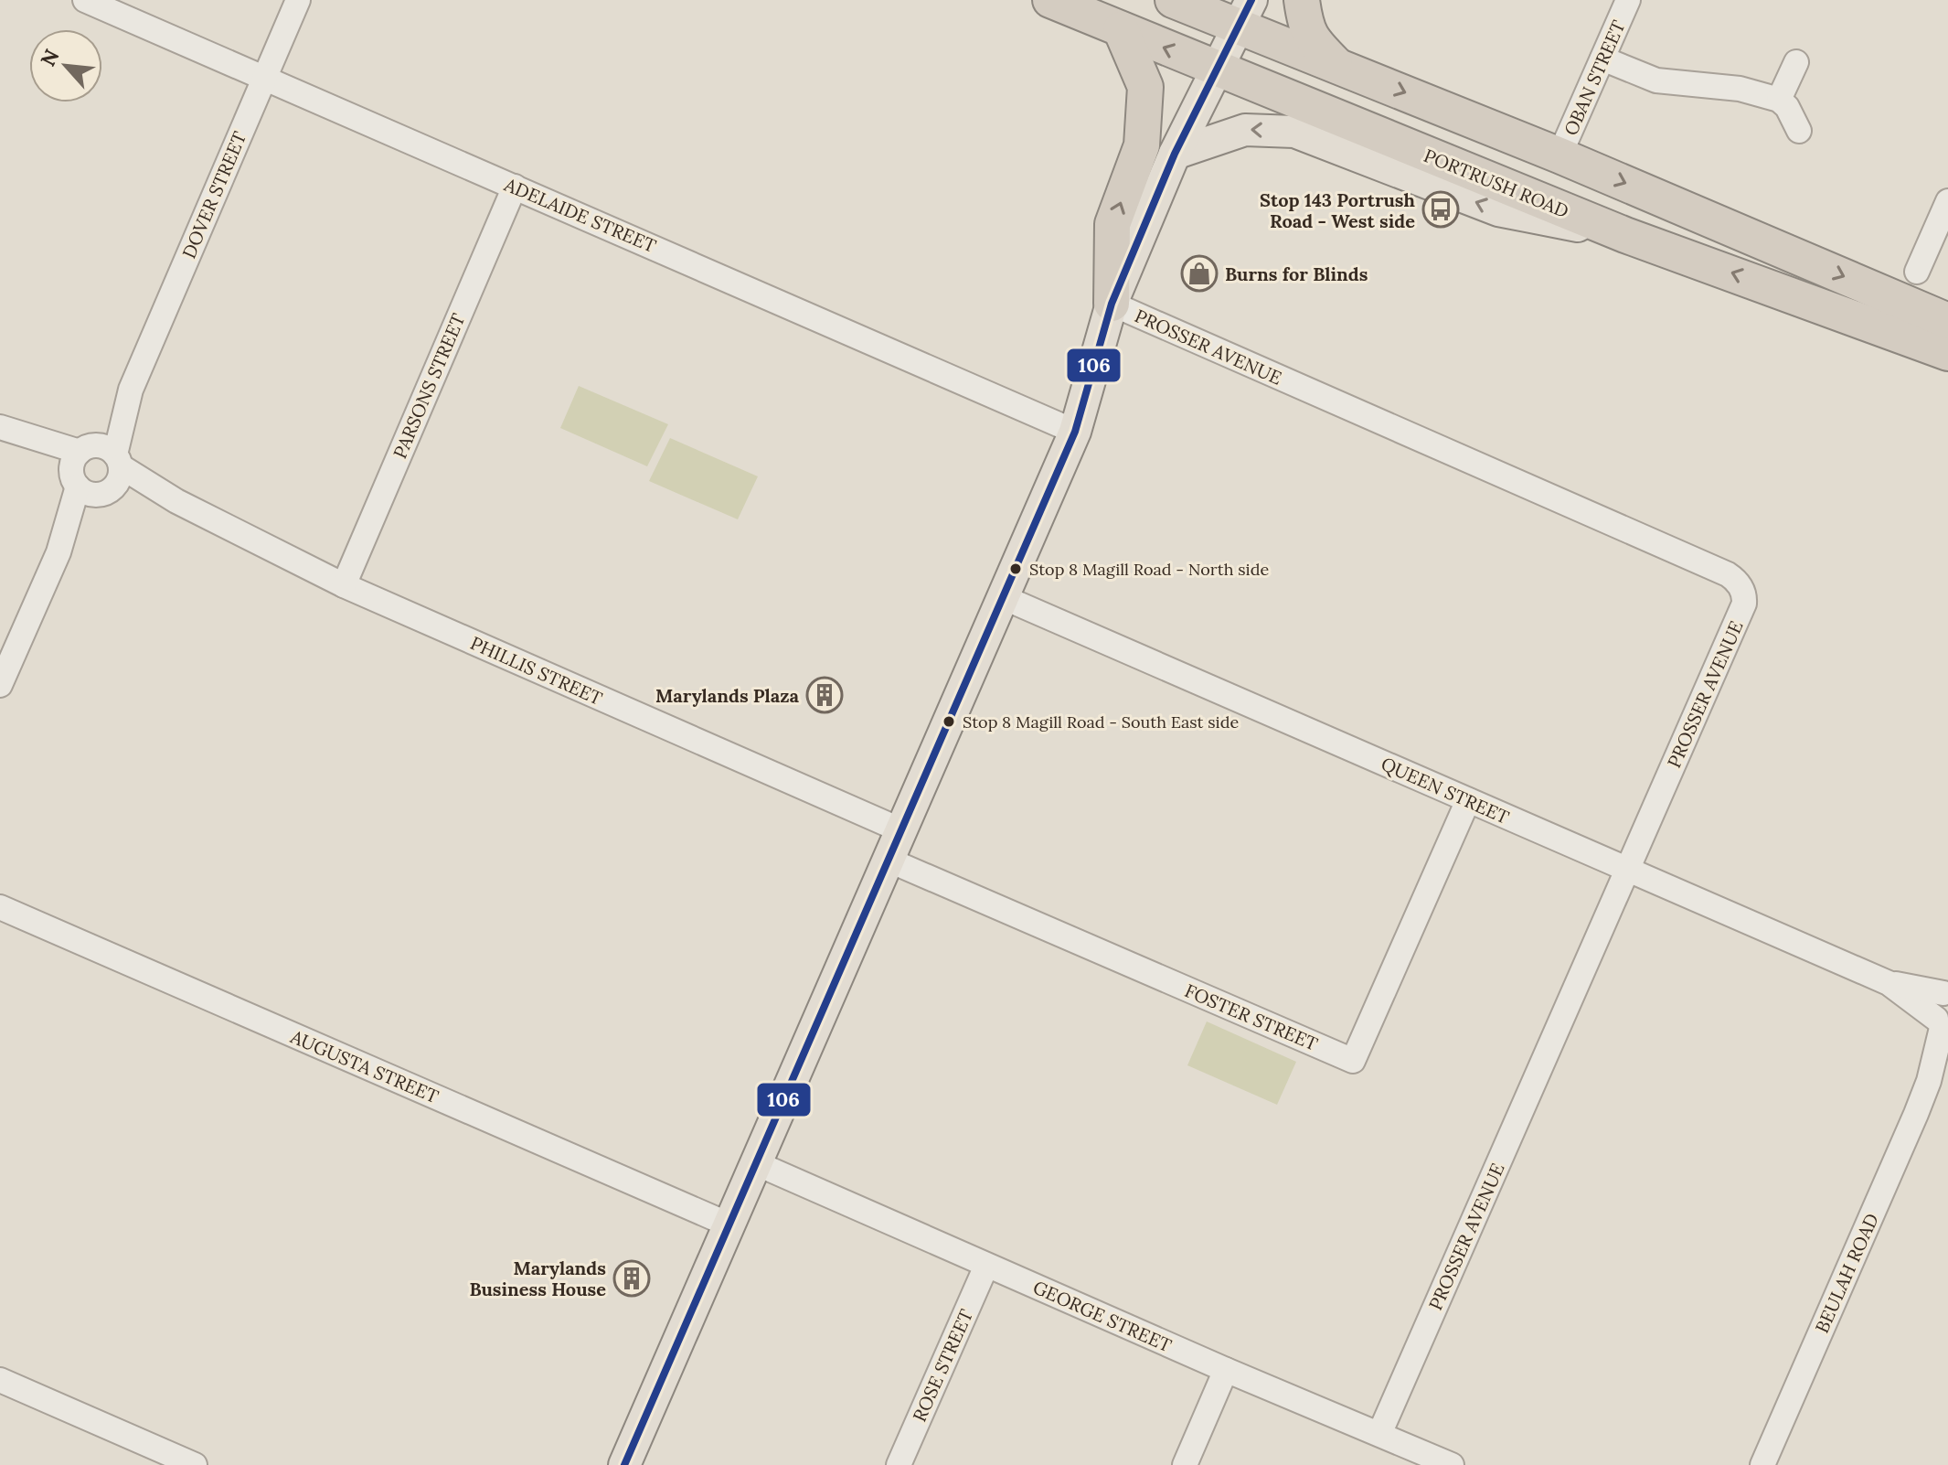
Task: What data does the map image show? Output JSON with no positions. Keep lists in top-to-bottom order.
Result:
{
  "streets": {
    "highway": ["PORTRUSH ROAD"],
    "street": [
      "OBAN STREET",
      "DOVER STREET",
      "ADELAIDE STREET",
      "PROSSER AVENUE",
      "PARSONS STREET",
      "PHILLIS STREET",
      "QUEEN STREET",
      "FOSTER STREET",
      "AUGUSTA STREET",
      "BEULAH ROAD",
      "GEORGE STREET",
      "ROSE STREET"
    ]
  },
  "crossings": [
    ["DOVER STREET", "ADELAIDE STREET"],
    ["DOVER STREET", "PHILLIS STREET"],
    ["ADELAIDE STREET", "PARSONS STREET"],
    ["PROSSER AVENUE", "QUEEN STREET"],
    ["PROSSER AVENUE", "GEORGE STREET"],
    ["PARSONS STREET", "PHILLIS STREET"],
    ["QUEEN STREET", "FOSTER STREET"],
    ["QUEEN STREET", "BEULAH ROAD"],
    ["GEORGE STREET", "ROSE STREET"]
  ],
  "places": {
    "bus stop": ["Stop 143 Portrush Road - West side"],
    "shop": ["Burns for Blinds"],
    "other": ["Stop 8 Magill Road - North side", "Stop 8 Magill Road - South East side"],
    "building": ["Marylands Plaza", "Marylands Business House"]
  },
  "lines": ["transit line 106"],
  "north": "top left"
}
